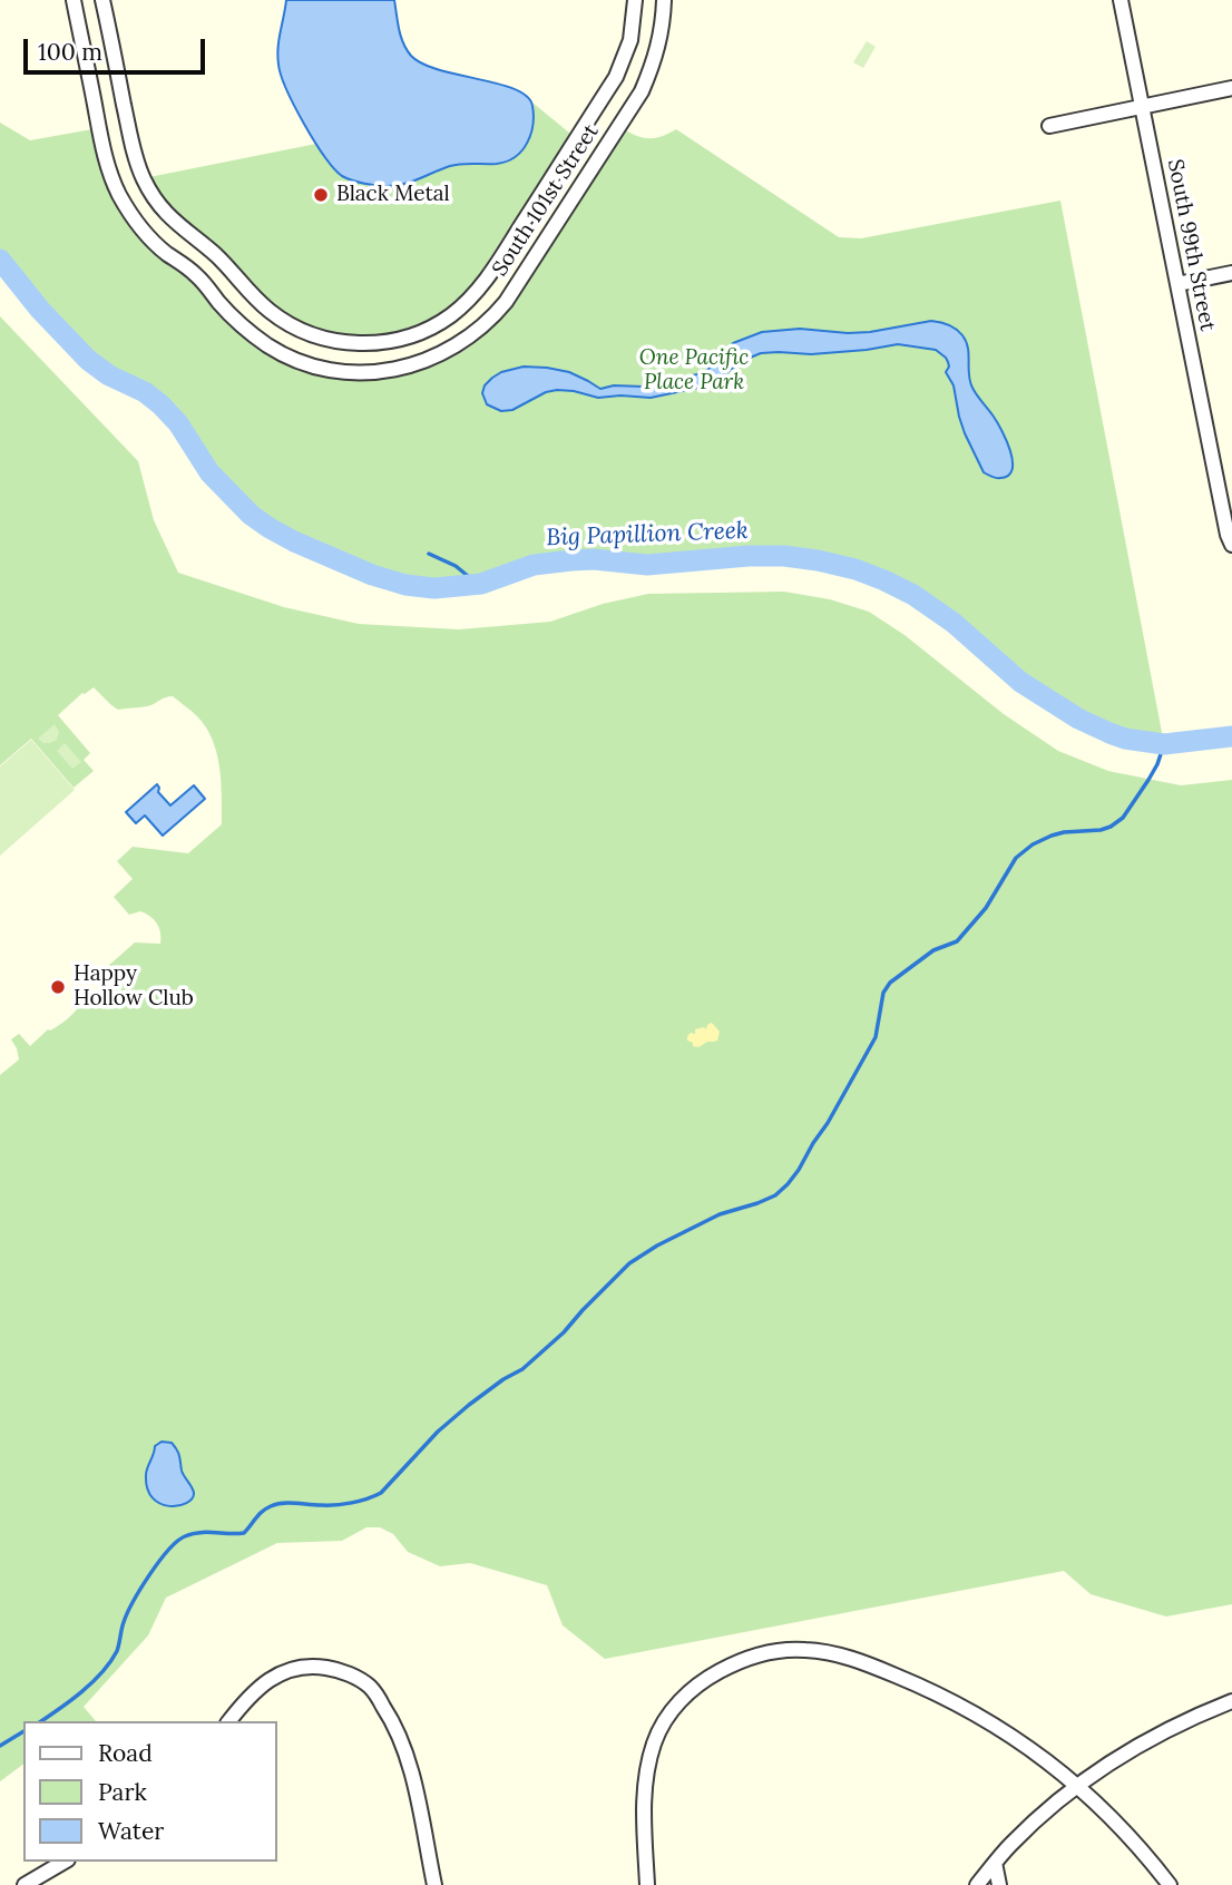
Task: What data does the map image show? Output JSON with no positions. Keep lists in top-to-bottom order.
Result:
{
  "streets": {
    "street": ["South 101st Street", "South 99th Street"]
  },
  "water": ["Big Papillion Creek"],
  "parks": ["One Pacific Place Park"],
  "places": ["Black Metal", "Happy Hollow Club"],
  "legend": ["Road", "Park", "Water"],
  "scale_bar": "100 m"
}
